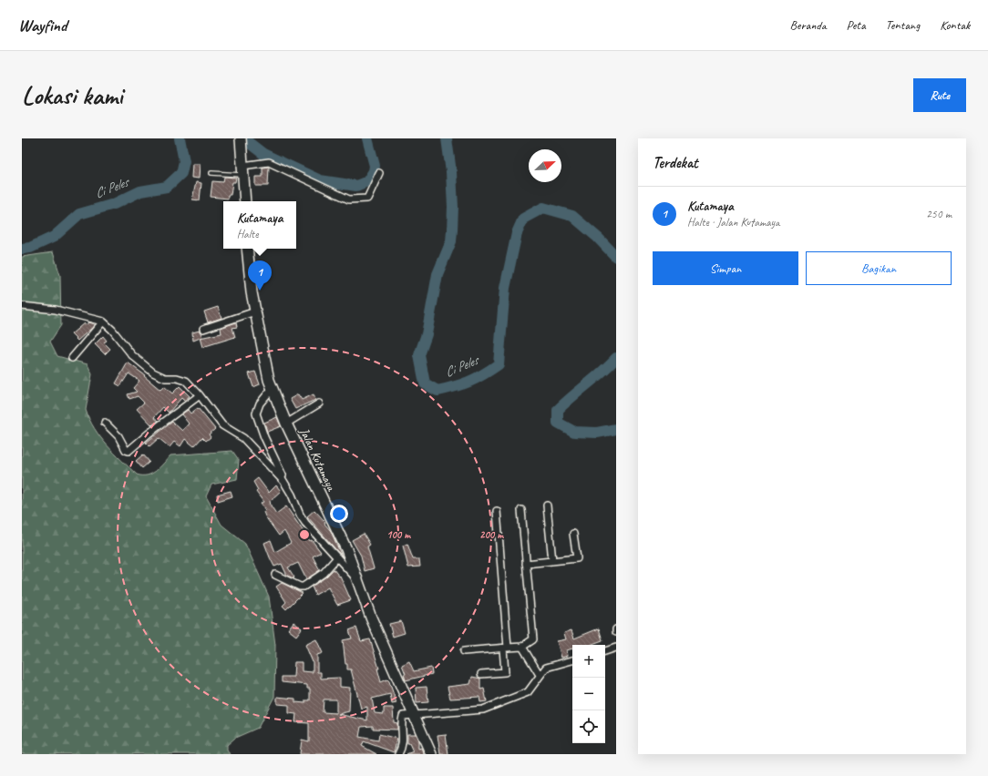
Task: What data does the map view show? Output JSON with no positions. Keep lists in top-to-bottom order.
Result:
{
  "streets": {
    "main road": ["Jalan Kutamaya"]
  },
  "water": ["Ci Peles"],
  "north": "top right",
  "page": {
    "header": "Wayfind",
    "nav": [
      "Beranda",
      "Peta",
      "Tentang",
      "Kontak"
    ],
    "buttons": [
      "Rute",
      ["Simpan", "Bagikan"]
    ],
    "title": "Lokasi kami",
    "heading": "Terdekat",
    "list": [
      {
        "mark": "1",
        "name": "Kutamaya",
        "note": "Halte · Jalan Kutamaya",
        "value": "250 m"
      }
    ],
    "popup": ["Kutamaya", "Halte"],
    "pins": "1",
    "map_buttons": ["+", "−"]
  },
  "rings": ["100 m", "200 m"]
}
